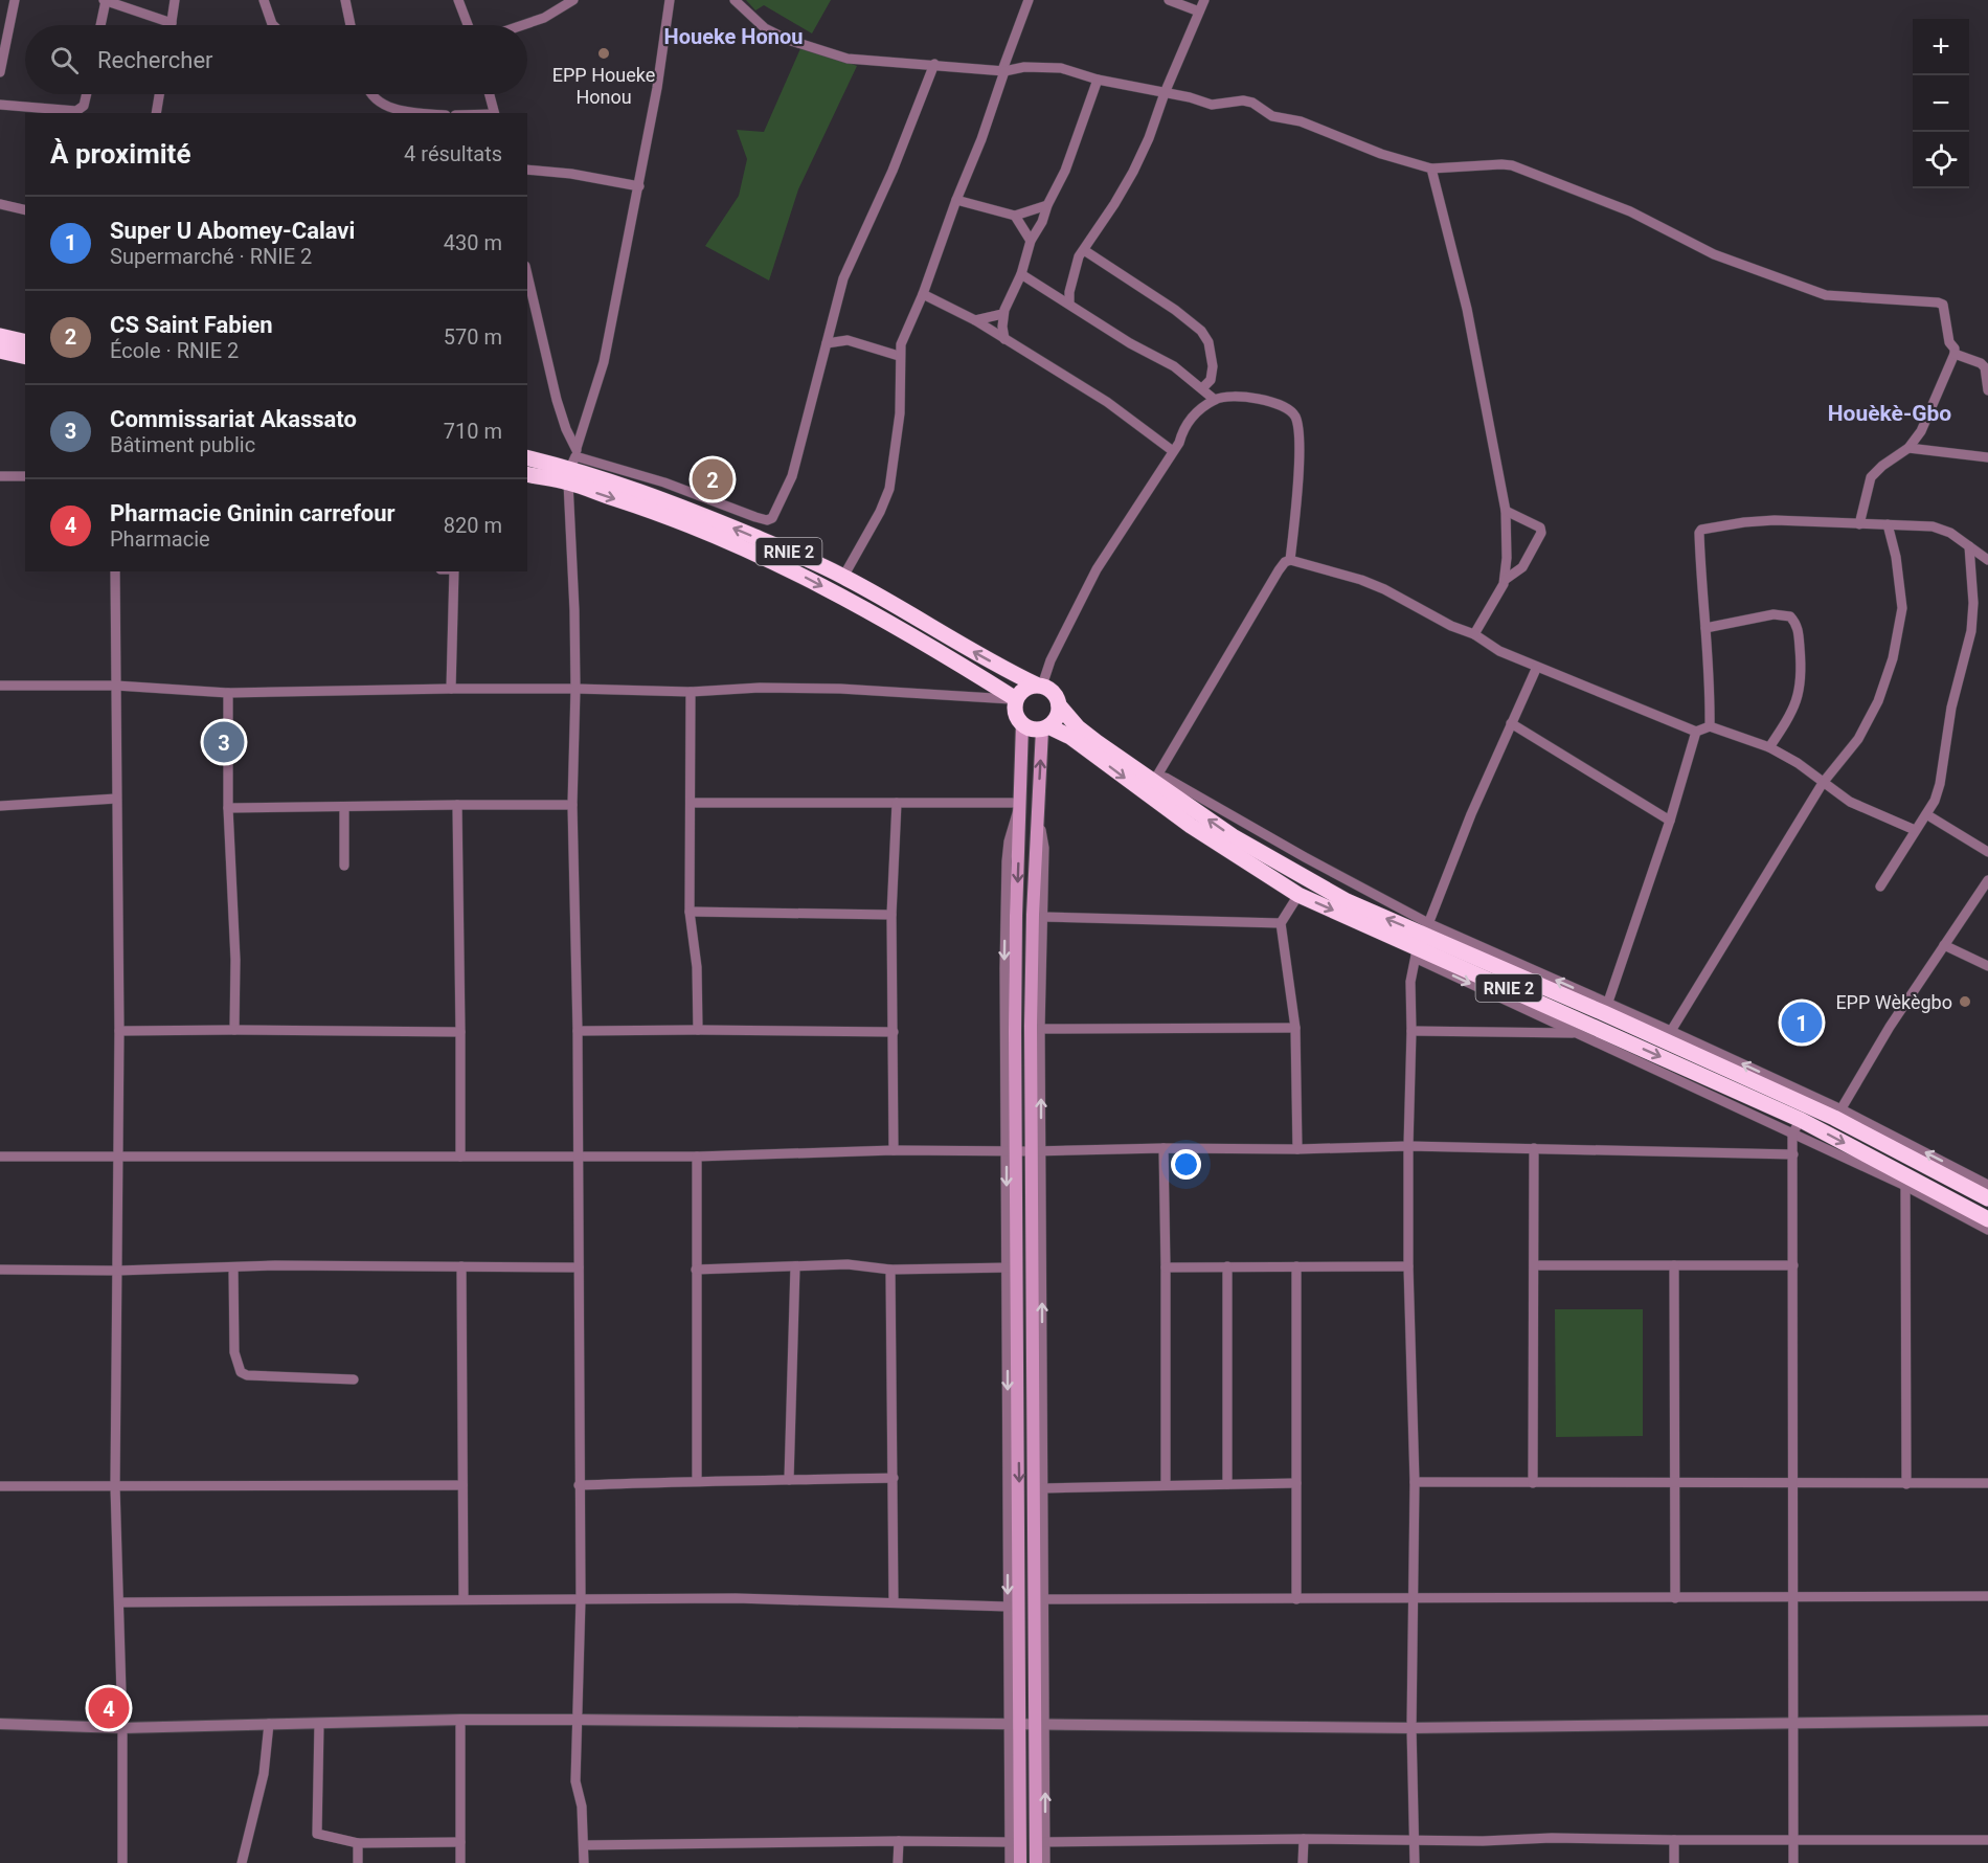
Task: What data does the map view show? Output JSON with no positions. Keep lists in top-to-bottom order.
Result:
{
  "streets": {
    "highway": ["RNIE 2"]
  },
  "districts": ["Houeke Honou", "Houèkè-Gbo"],
  "places": ["EPP Houeke Honou", "EPP Wèkègbo"],
  "page": {
    "map_buttons": ["+", "−"],
    "search": "Rechercher",
    "heading": ["À proximité", "4 résultats"],
    "list": [
      {
        "mark": "1",
        "name": "Super U Abomey-Calavi",
        "note": "Supermarché · RNIE 2",
        "value": "430 m"
      },
      {
        "mark": "2",
        "name": "CS Saint Fabien",
        "note": "École · RNIE 2",
        "value": "570 m"
      },
      {
        "mark": "3",
        "name": "Commissariat Akassato",
        "note": "Bâtiment public",
        "value": "710 m"
      },
      {
        "mark": "4",
        "name": "Pharmacie Gninin carrefour",
        "note": "Pharmacie",
        "value": "820 m"
      }
    ],
    "pins": [
      "2",
      "3",
      "1",
      "4"
    ]
  }
}
